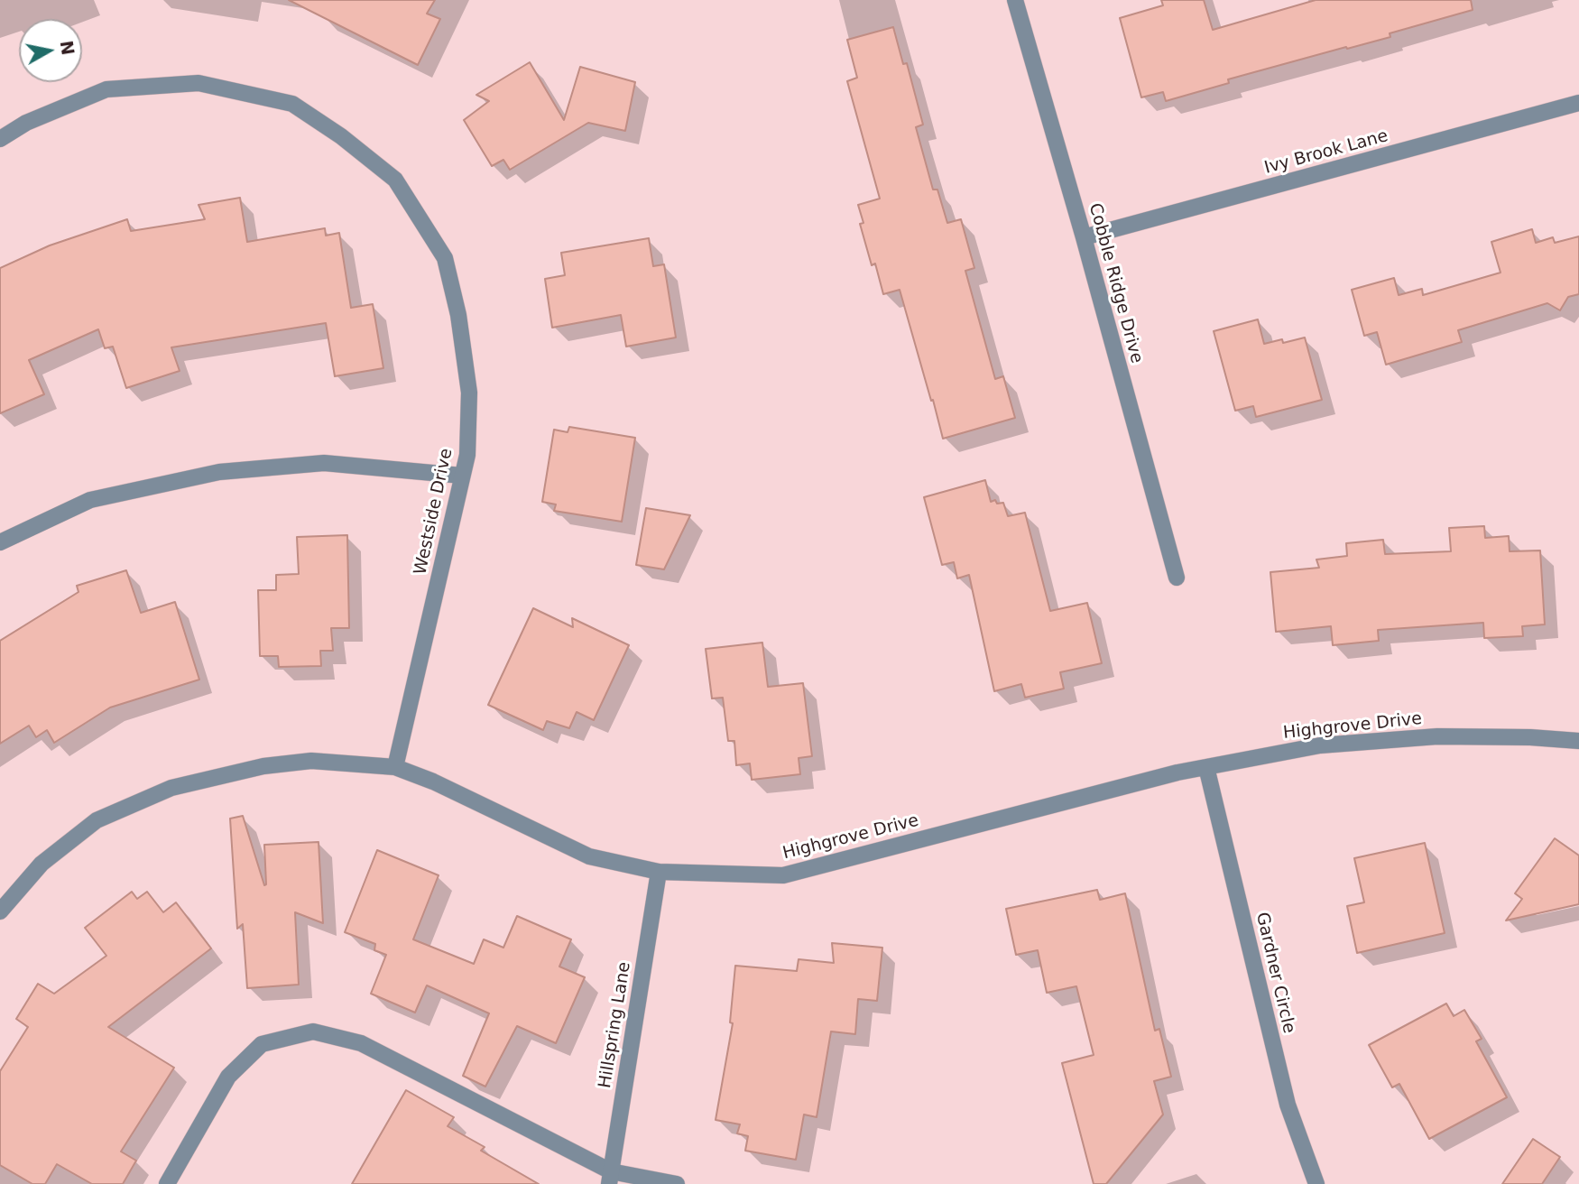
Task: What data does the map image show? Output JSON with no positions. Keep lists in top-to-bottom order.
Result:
{
  "streets": {
    "street": [
      "Ivy Brook Lane",
      "Cobble Ridge Drive",
      "Westside Drive",
      "Highgrove Drive",
      "Gardner Circle",
      "Hillspring Lane"
    ]
  },
  "crossings": [
    ["Ivy Brook Lane", "Cobble Ridge Drive"],
    ["Westside Drive", "Highgrove Drive"],
    ["Highgrove Drive", "Gardner Circle"],
    ["Highgrove Drive", "Hillspring Lane"]
  ],
  "north": "right"
}
